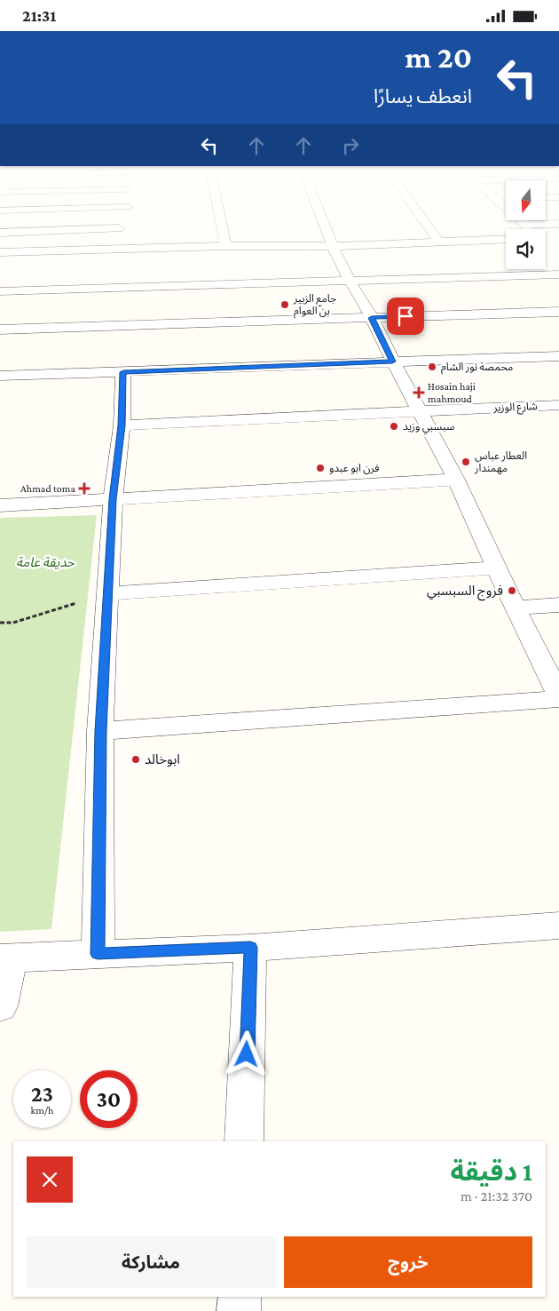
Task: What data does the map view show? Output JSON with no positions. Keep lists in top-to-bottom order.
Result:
{
  "streets": {
    "street": ["شارع الوزير"]
  },
  "parks": ["حديقة عامة"],
  "places": {
    "other": [
      "جامع الزبير بن العوام",
      "محمصة نور الشام",
      "سبسبي وزيد",
      "العطار عباس مهمندار",
      "فرن ابو عبدو",
      "فروج السبسبي",
      "ابوخالد"
    ],
    "health": ["Hosain haji mahmoud", "Ahmad toma"]
  },
  "north": "bottom",
  "page": {
    "status": "21:31",
    "turn": ["20 m", "انعطف يسارًا"],
    "speed": "23 km/h",
    "limit": "30",
    "heading": ["1 دقيقة", "370 m · 21:32"],
    "buttons": ["خروج", "مشاركة"]
  }
}
